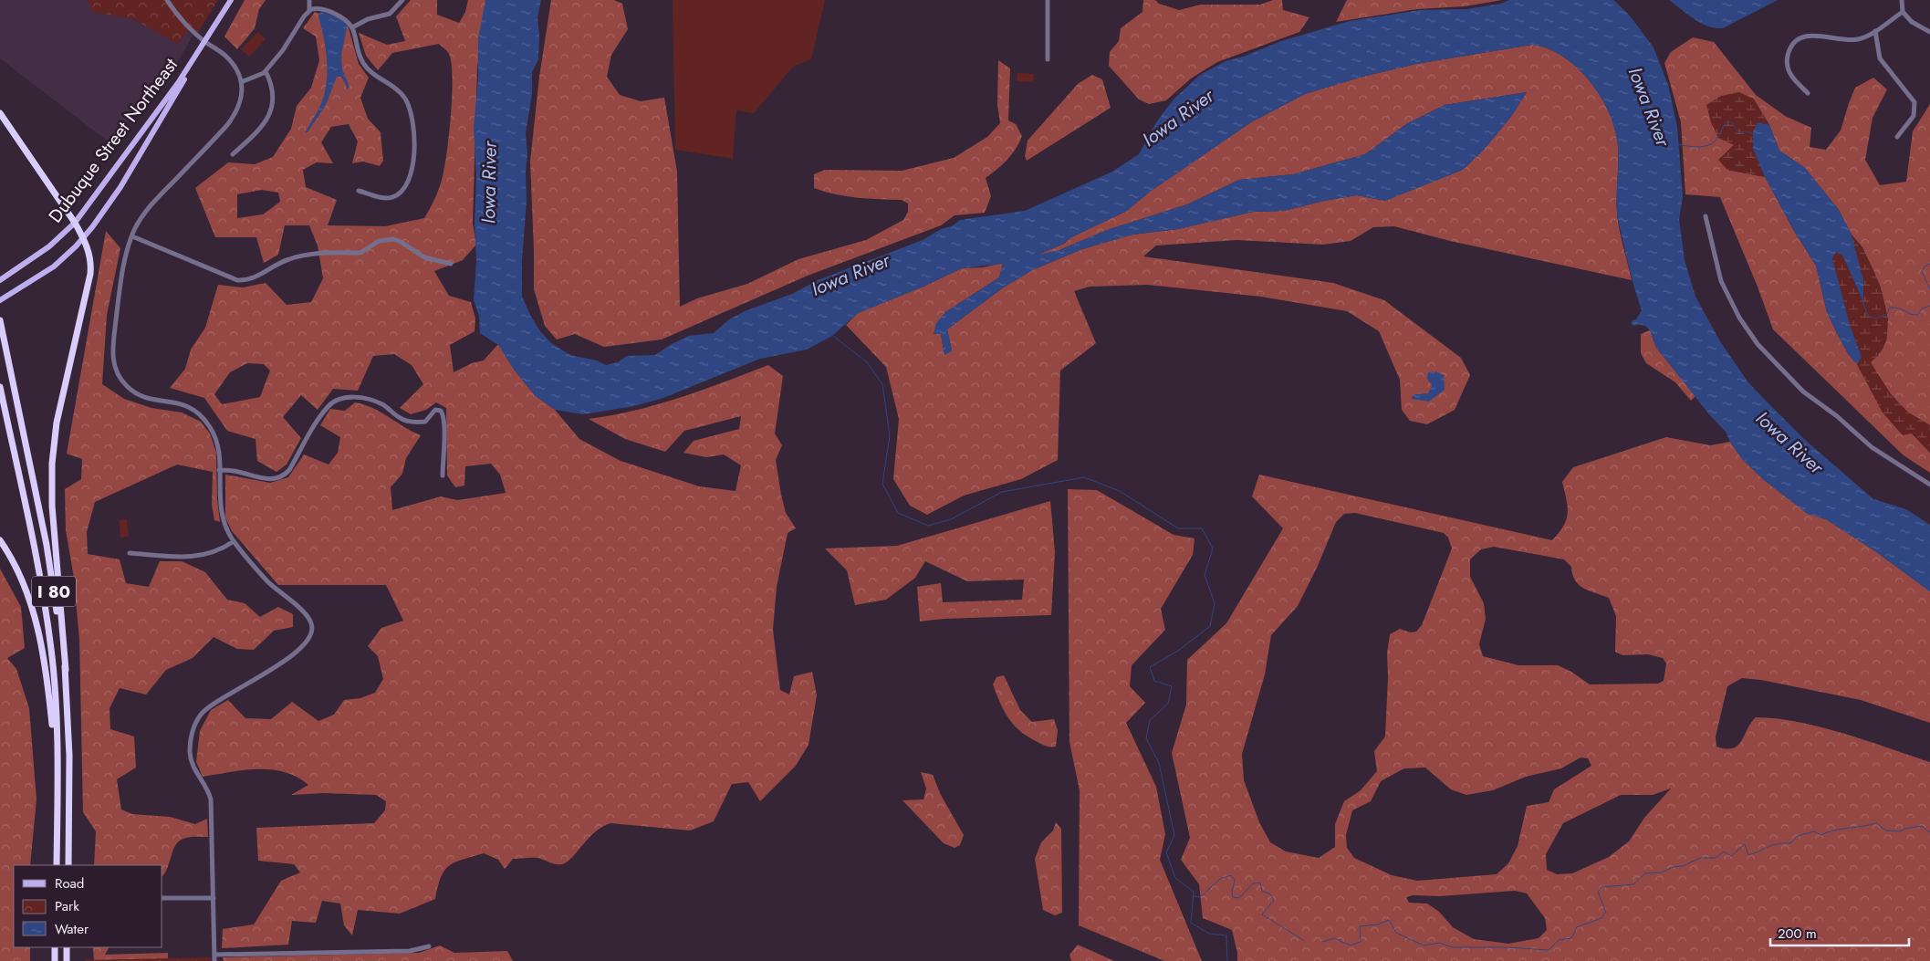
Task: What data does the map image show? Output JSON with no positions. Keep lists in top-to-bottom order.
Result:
{
  "streets": {
    "highway": ["I 80"],
    "main road": ["Dubuque Street Northeast"]
  },
  "water": ["Iowa River"],
  "legend": ["Road", "Park", "Water"],
  "scale_bar": "200 m"
}
